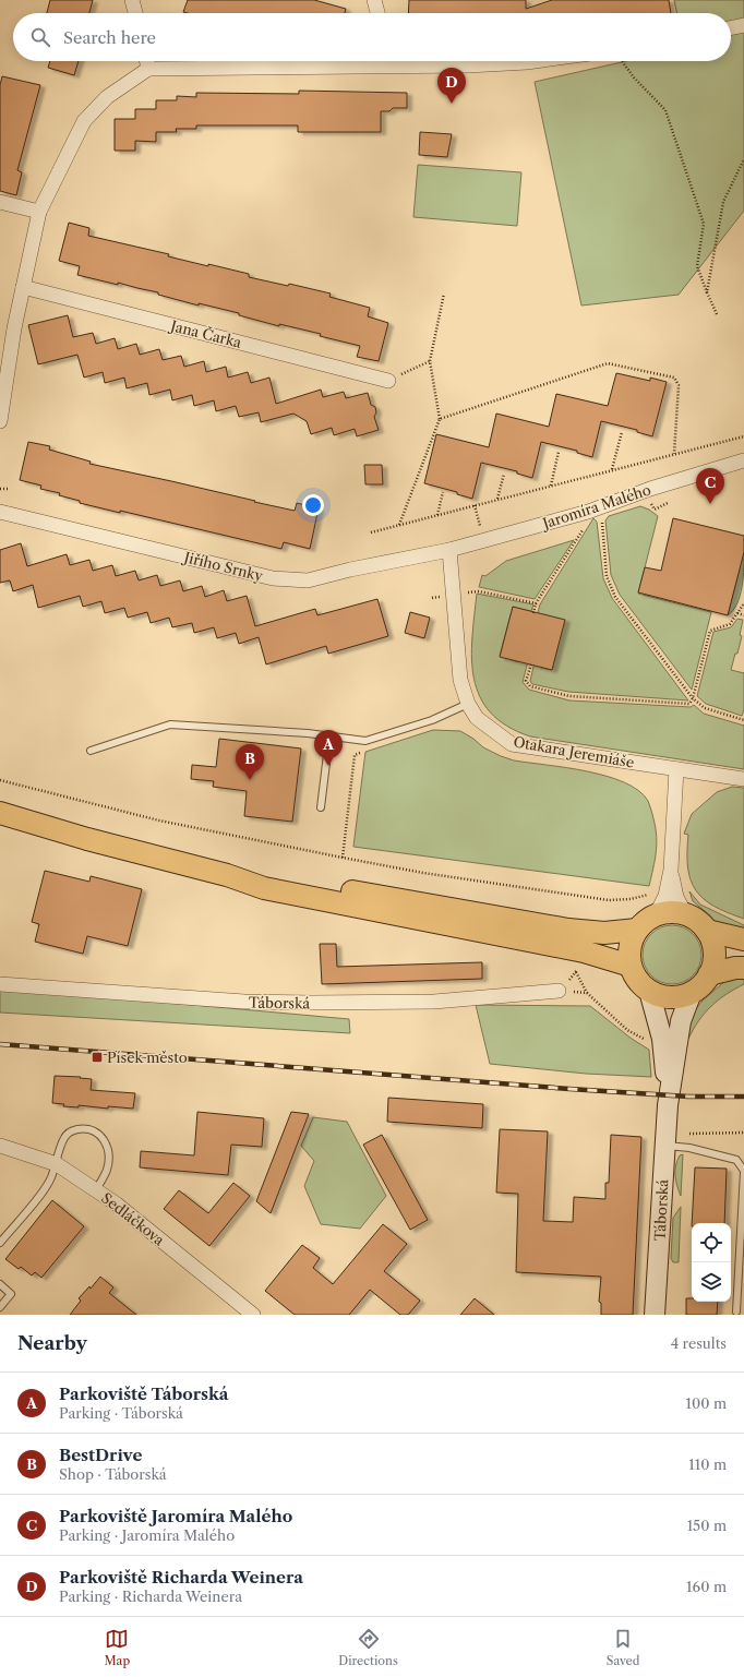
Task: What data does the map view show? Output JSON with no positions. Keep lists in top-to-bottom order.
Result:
{
  "streets": {
    "main road": ["Táborská"],
    "street": [
      "Jana Čarka",
      "Jaromíra Malého",
      "Jiřího Srnky",
      "Otakara Jeremiáše",
      "Sedláčkova"
    ]
  },
  "crossings": [
    ["Jaromíra Malého", "Jiřího Srnky"],
    ["Jaromíra Malého", "Otakara Jeremiáše"],
    ["Jiřího Srnky", "Otakara Jeremiáše"]
  ],
  "places": {
    "transit": ["Písek město"]
  },
  "page": {
    "search": "Search here",
    "pins": [
      "D",
      "C",
      "A",
      "B"
    ],
    "heading": ["Nearby", "4 results"],
    "list": [
      {
        "mark": "A",
        "name": "Parkoviště Táborská",
        "note": "Parking · Táborská",
        "value": "100 m"
      },
      {
        "mark": "B",
        "name": "BestDrive",
        "note": "Shop · Táborská",
        "value": "110 m"
      },
      {
        "mark": "C",
        "name": "Parkoviště Jaromíra Malého",
        "note": "Parking · Jaromíra Malého",
        "value": "150 m"
      },
      {
        "mark": "D",
        "name": "Parkoviště Richarda Weinera",
        "note": "Parking · Richarda Weinera",
        "value": "160 m"
      }
    ],
    "nav": ["Map", "Directions", "Saved"]
  }
}
